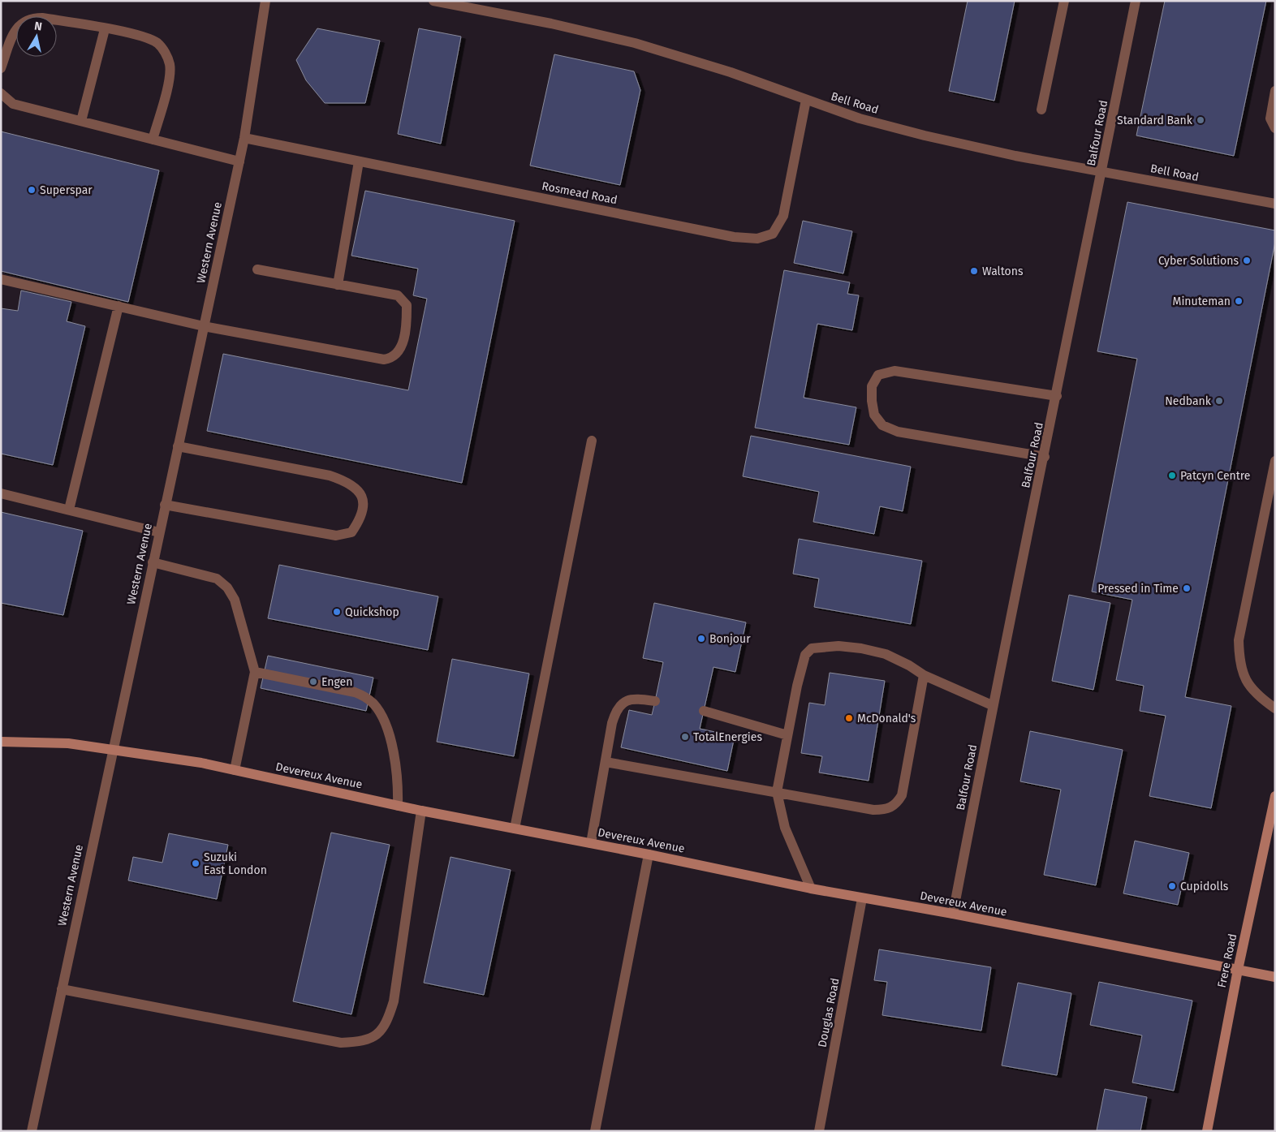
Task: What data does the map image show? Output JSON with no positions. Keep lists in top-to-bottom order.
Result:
{
  "streets": {
    "main road": ["Devereux Avenue", "Frere Road"],
    "street": [
      "Bell Road",
      "Balfour Road",
      "Rosmead Road",
      "Western Avenue",
      "Douglas Road"
    ]
  },
  "crossings": [
    ["Bell Road", "Balfour Road"],
    ["Bell Road", "Rosmead Road"],
    ["Balfour Road", "Devereux Avenue"],
    ["Rosmead Road", "Western Avenue"],
    ["Western Avenue", "Devereux Avenue"],
    ["Devereux Avenue", "Frere Road"],
    ["Devereux Avenue", "Douglas Road"]
  ],
  "places": [
    "Standard Bank",
    "Superspar",
    "Cyber Solutions",
    "Waltons",
    "Minuteman",
    "Nedbank",
    "Patcyn Centre",
    "Pressed in Time",
    "Quickshop",
    "Bonjour",
    "Engen",
    "McDonald's",
    "TotalEnergies",
    "Suzuki East London",
    "Cupidolls"
  ],
  "north": "top"
}
